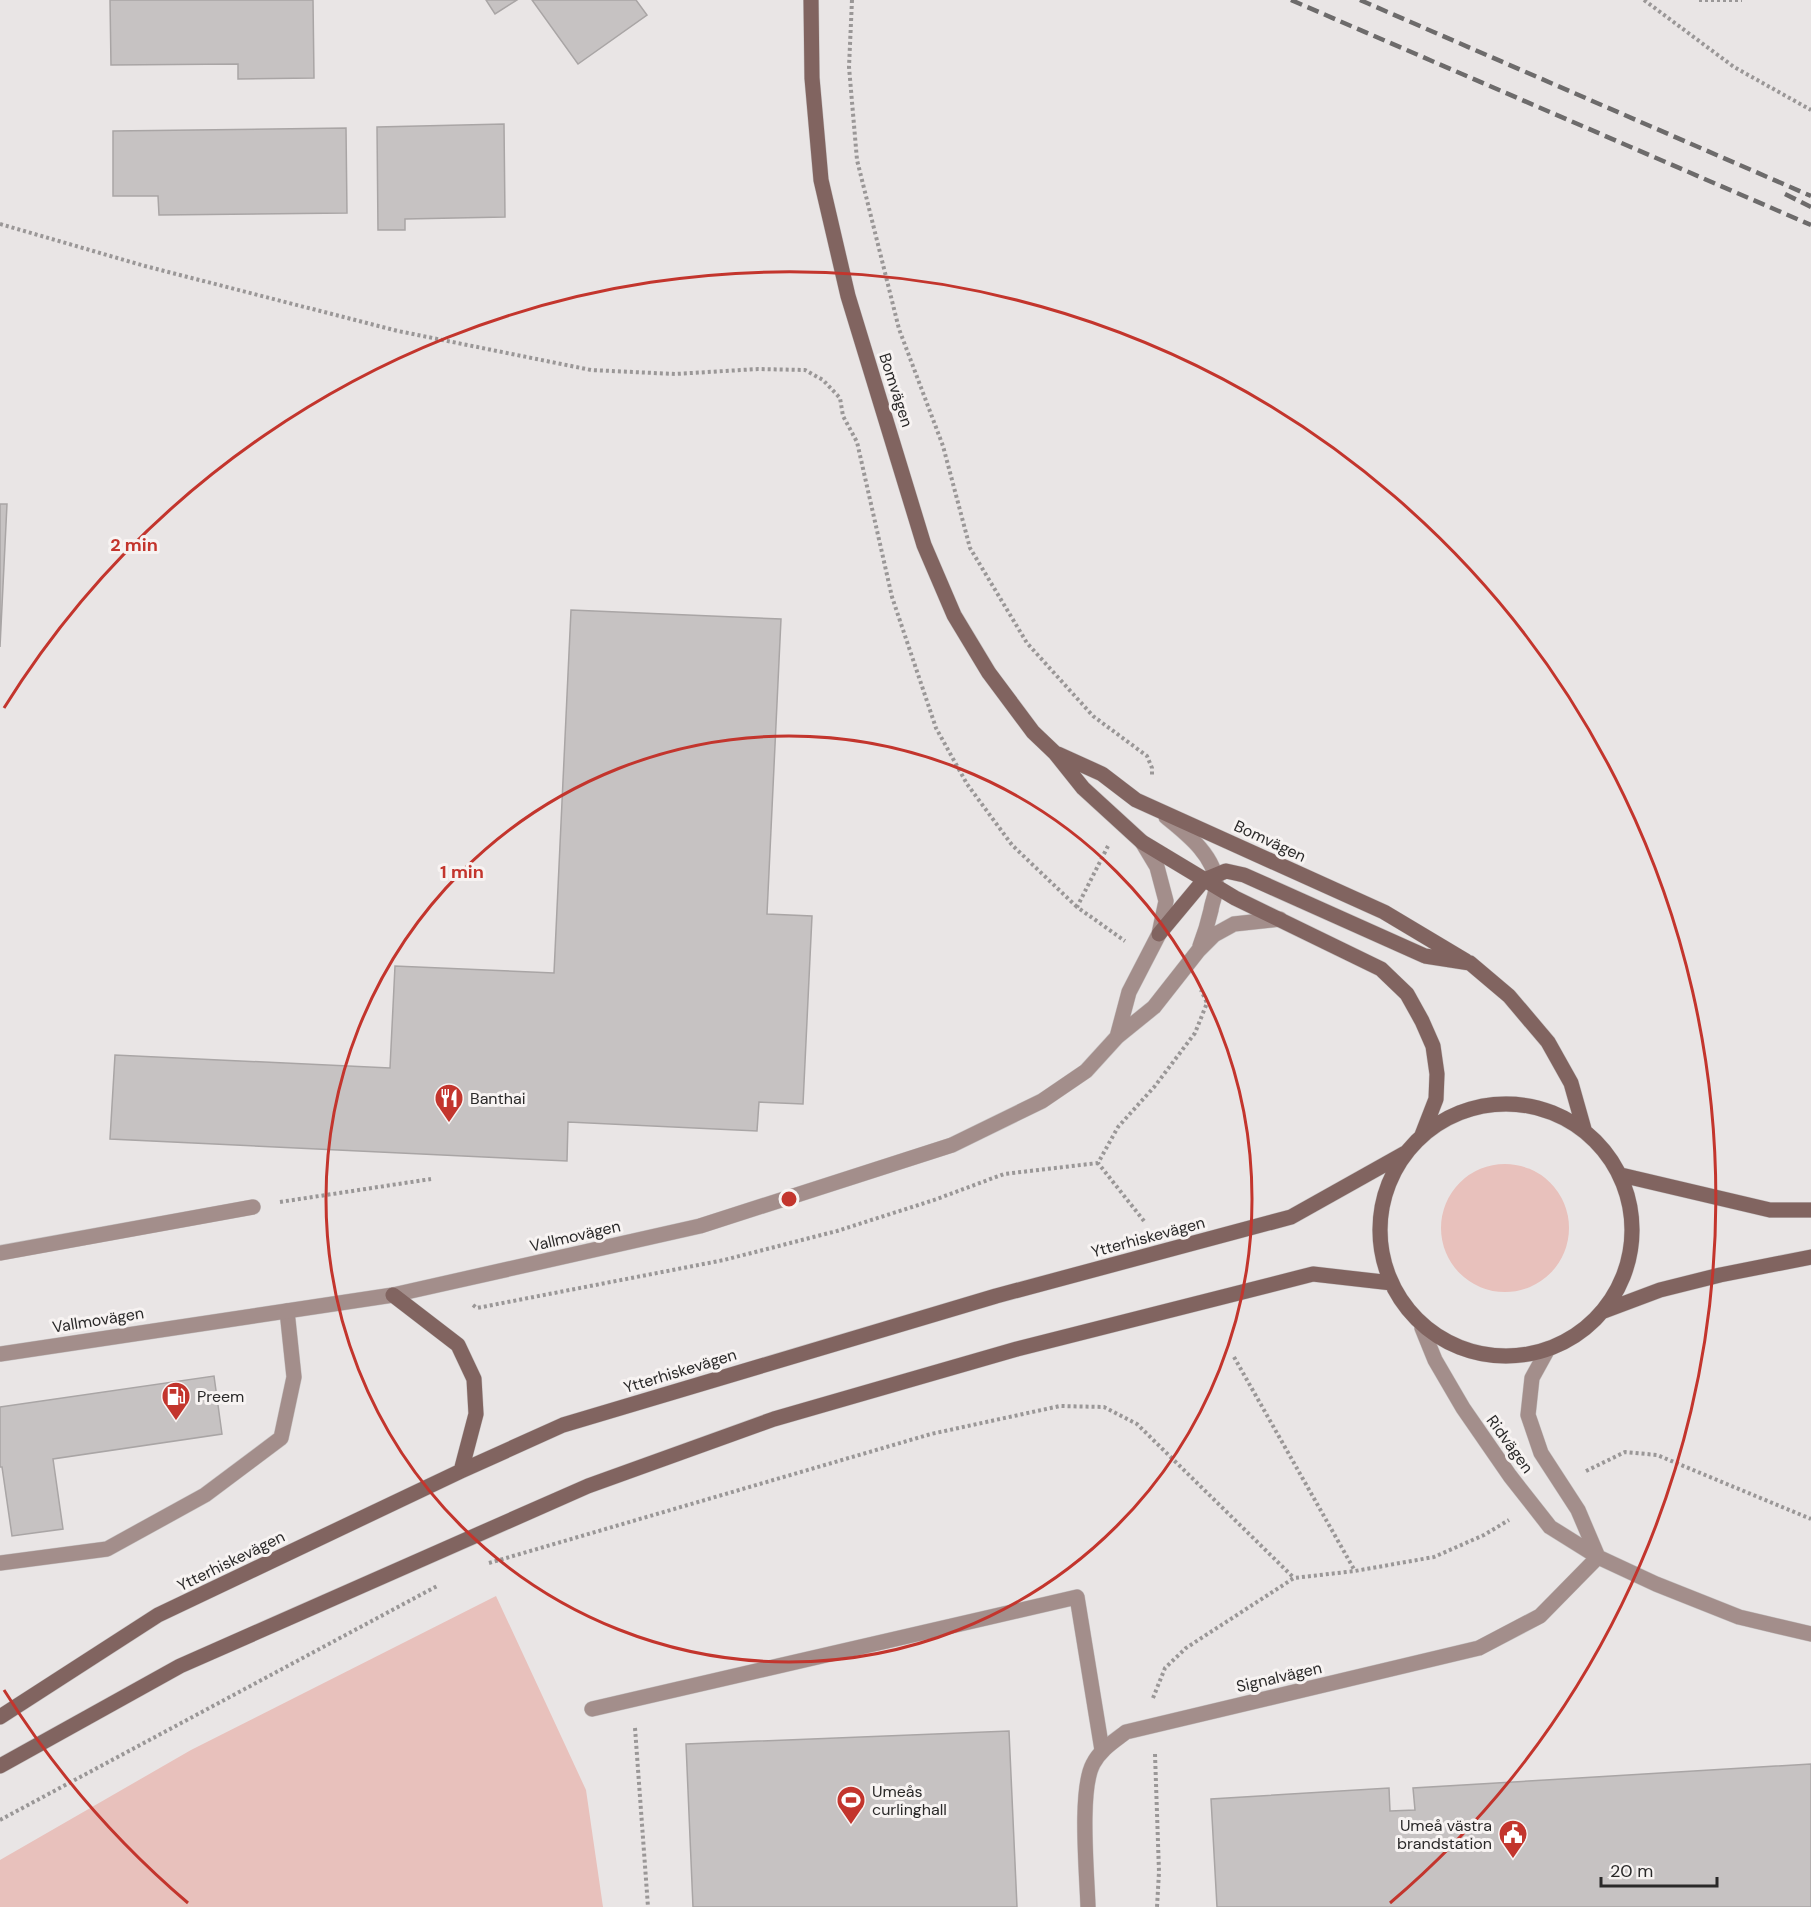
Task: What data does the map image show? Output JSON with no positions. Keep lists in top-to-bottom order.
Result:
{
  "streets": {
    "main road": ["Bomvägen", "Ytterhiskevägen"],
    "street": ["Vallmovägen", "Ridvägen", "Signalvägen"]
  },
  "crossings": [
    ["Bomvägen", "Vallmovägen"],
    ["Ridvägen", "Signalvägen"]
  ],
  "places": {
    "restaurant": ["Banthai"],
    "fuel station": ["Preem"],
    "sports": ["Umeås curlinghall"],
    "public building": ["Umeå västra brandstation"]
  },
  "scale_bar": "20 m",
  "rings": ["2 min", "1 min"]
}
